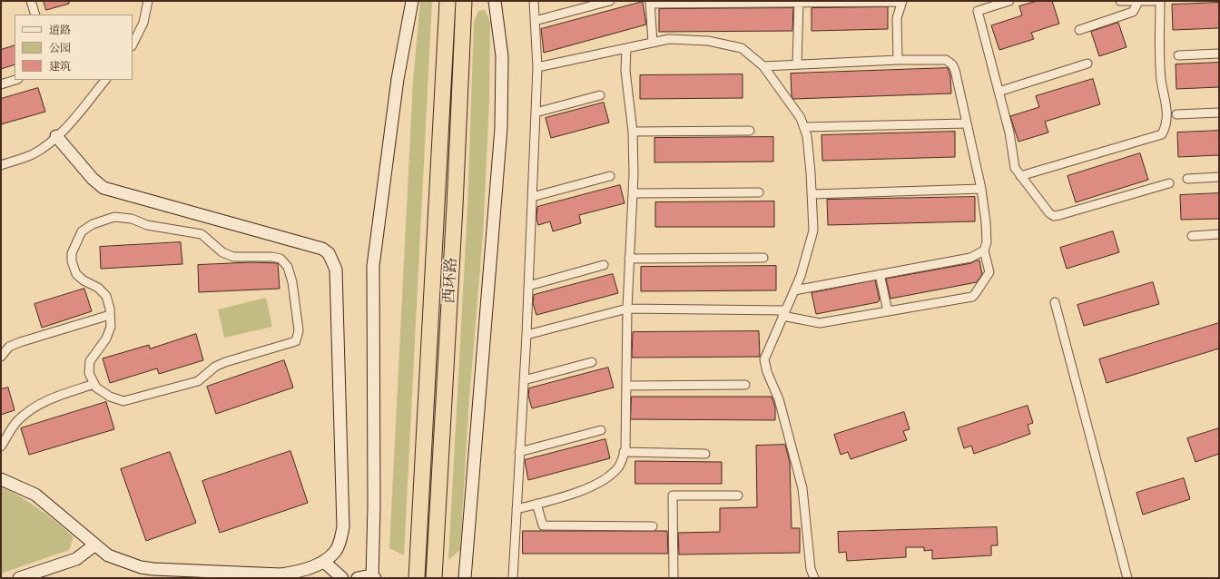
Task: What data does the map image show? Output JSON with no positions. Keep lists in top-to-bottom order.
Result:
{
  "streets": {
    "highway": ["西环路"]
  },
  "legend": ["道路", "公园", "建筑"]
}
